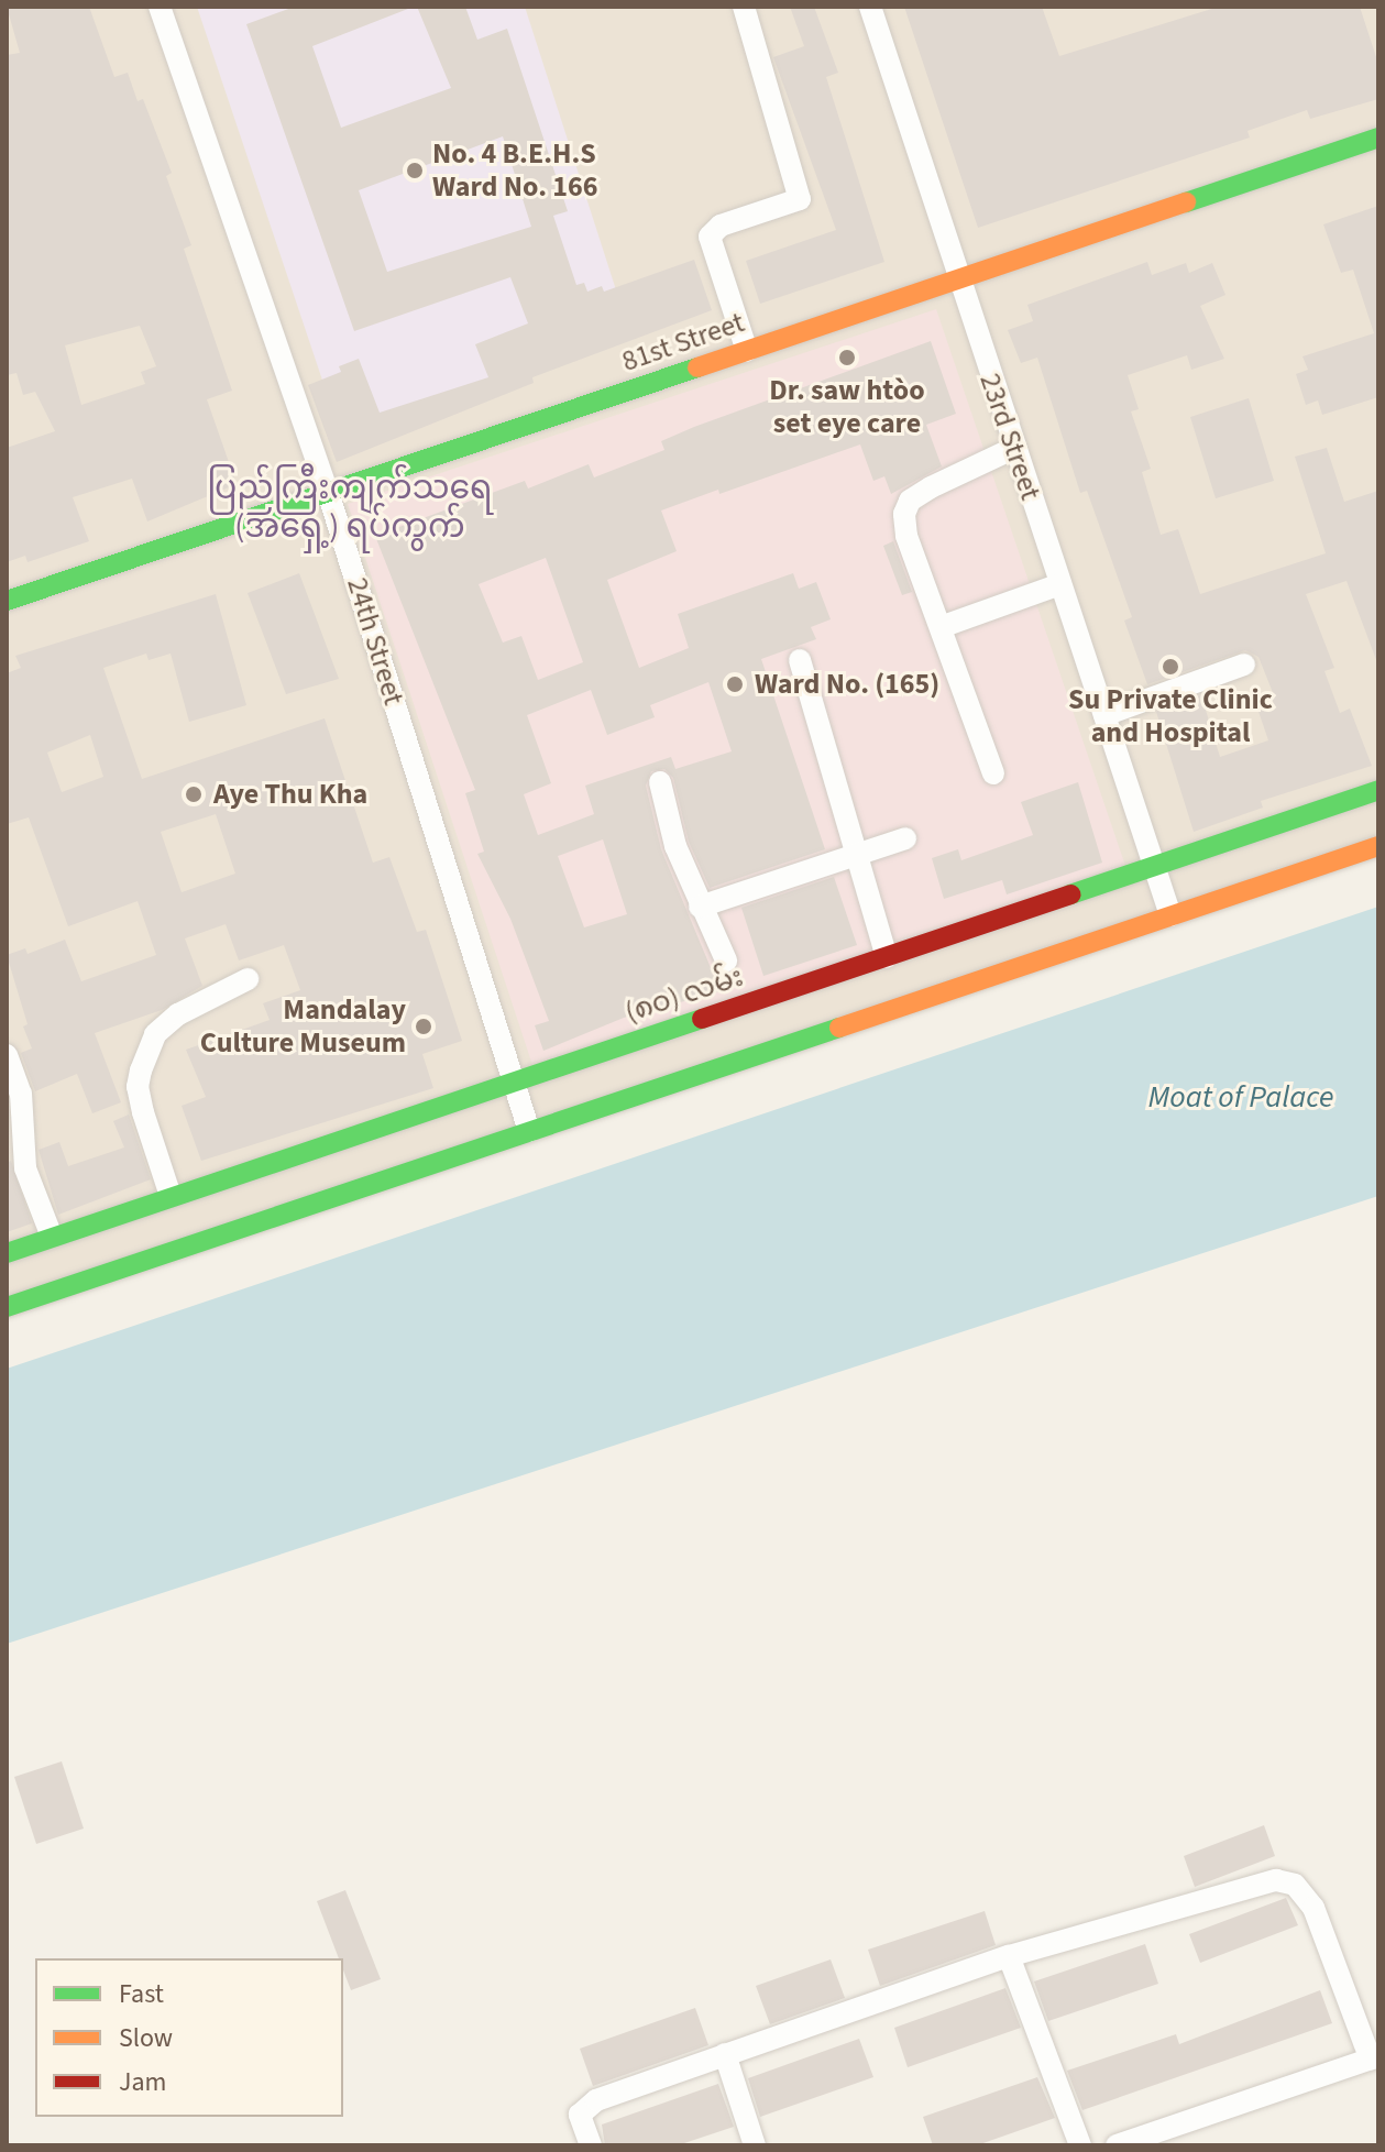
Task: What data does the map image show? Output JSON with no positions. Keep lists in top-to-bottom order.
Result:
{
  "streets": {
    "main road": ["81st Street", "(၈၀) လမ်း"],
    "street": ["23rd Street", "24th Street"]
  },
  "crossings": [
    ["81st Street", "23rd Street"],
    ["81st Street", "24th Street"],
    ["23rd Street", "(၈၀) လမ်း"],
    ["24th Street", "(၈၀) လမ်း"]
  ],
  "districts": ["ပြည်ကြီးကျက်သရေ (အရှေ့) ရပ်ကွက်"],
  "water": ["Moat of Palace"],
  "places": [
    "No. 4 B.E.H.S Ward No. 166",
    "Dr. saw htòo set eye care",
    "Su Private Clinic and Hospital",
    "Ward No. (165)",
    "Aye Thu Kha",
    "Mandalay Culture Museum"
  ],
  "legend": ["Fast", "Slow", "Jam"]
}
